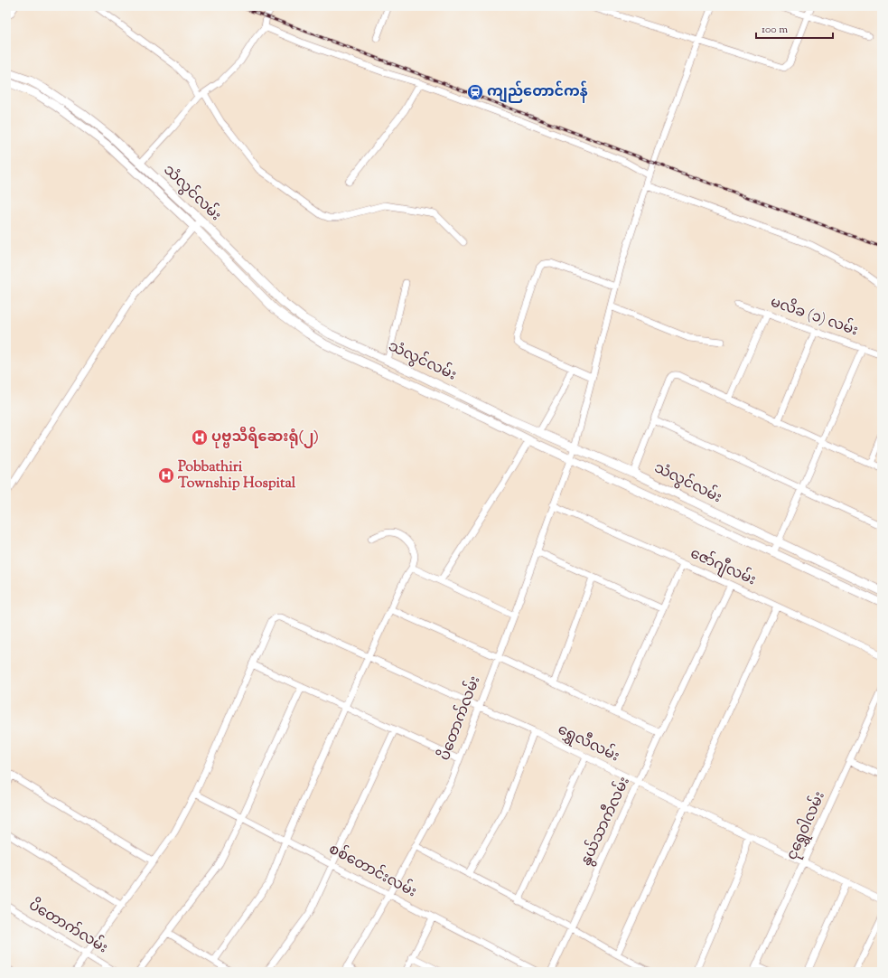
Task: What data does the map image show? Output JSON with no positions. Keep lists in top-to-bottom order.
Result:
{
  "streets": {
    "main road": ["သံလွင်လမ်း"],
    "street": [
      "မလိခ (၁) လမ်း",
      "ဇော်ဂျီလမ်း",
      "ပိတောက်လမ်း",
      "ရွှေလီလမ်း",
      "နွယ်သာကီလမ်း",
      "ငုရွှေဝါလမ်း",
      "စစ်တောင်းလမ်း"
    ]
  },
  "crossings": [
    ["သံလွင်လမ်း", "ပိတောက်လမ်း"],
    ["ဇော်ဂျီလမ်း", "ပိတောက်လမ်း"],
    ["ဇော်ဂျီလမ်း", "နွယ်သာကီလမ်း"],
    ["ပိတောက်လမ်း", "ရွှေလီလမ်း"],
    ["ပိတောက်လမ်း", "စစ်တောင်းလမ်း"],
    ["ရွှေလီလမ်း", "နွယ်သာကီလမ်း"],
    ["ရွှေလီလမ်း", "ငုရွှေဝါလမ်း"]
  ],
  "places": {
    "station": ["ကျည်တောင်ကန်"],
    "hospital": ["ပုဗ္ဗသီရိဆေးရုံ(၂)", "Pobbathiri Township Hospital"]
  },
  "scale_bar": "100 m"
}
